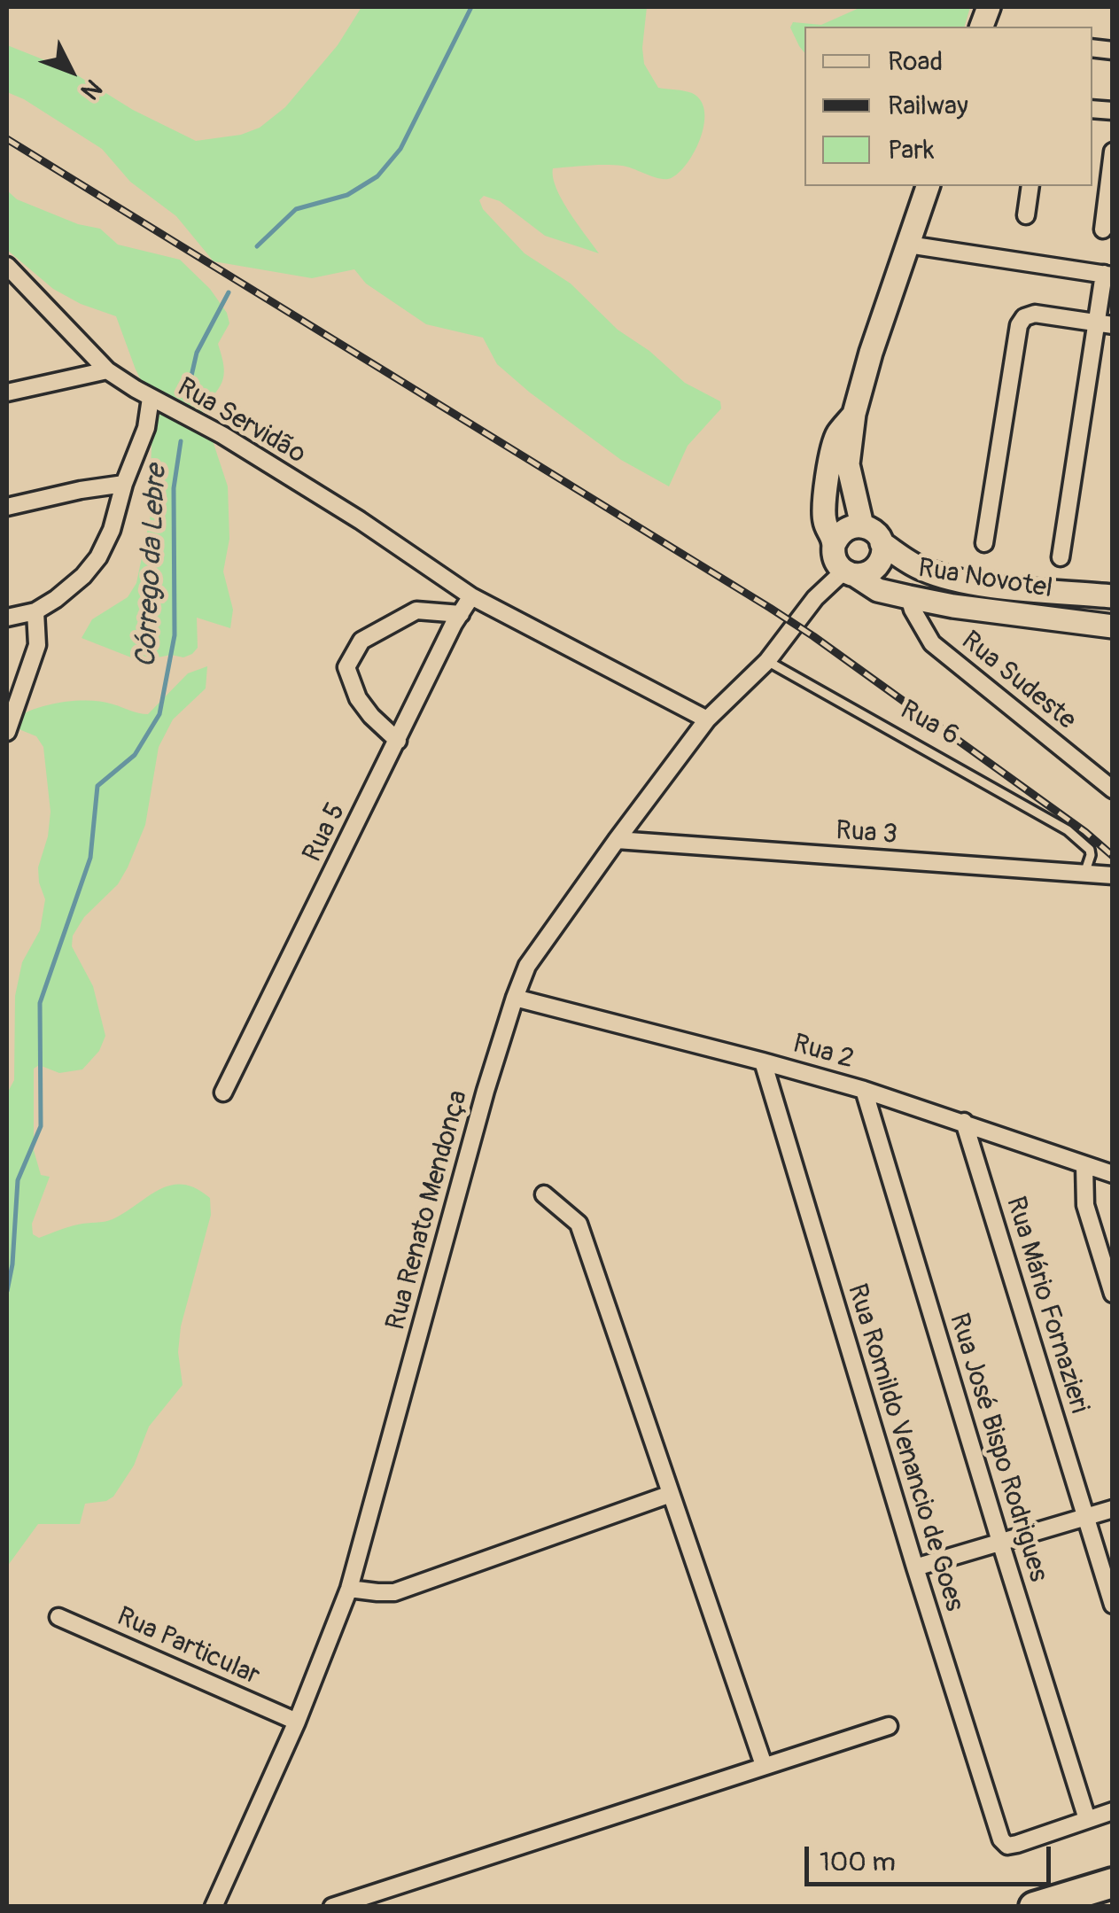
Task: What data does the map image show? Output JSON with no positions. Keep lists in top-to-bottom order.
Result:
{
  "streets": {
    "street": [
      "Rua Servidão",
      "Rua Novotel",
      "Rua Sudeste",
      "Rua 5",
      "Rua 3",
      "Rua 2",
      "Rua Renato Mendonça",
      "Rua Mário Fornazieri",
      "Rua Romildo Venancio de Goes",
      "Rua José Bispo Rodrigues",
      "Rua Particular"
    ],
    "lane": ["Rua 6"]
  },
  "crossings": [
    ["Rua Servidão", "Rua 5"],
    ["Rua Novotel", "Rua Sudeste"],
    ["Rua Novotel", "Rua Renato Mendonça"],
    ["Rua 6", "Rua 3"],
    ["Rua 6", "Rua Renato Mendonça"],
    ["Rua 3", "Rua Renato Mendonça"],
    ["Rua 2", "Rua Renato Mendonça"],
    ["Rua 2", "Rua Mário Fornazieri"],
    ["Rua 2", "Rua Romildo Venancio de Goes"],
    ["Rua 2", "Rua José Bispo Rodrigues"],
    ["Rua Renato Mendonça", "Rua Particular"],
    ["Rua Romildo Venancio de Goes", "Rua José Bispo Rodrigues"]
  ],
  "water": ["Córrego da Lebre"],
  "legend": ["Road", "Railway", "Park"],
  "scale_bar": "100 m",
  "north": "bottom right"
}
